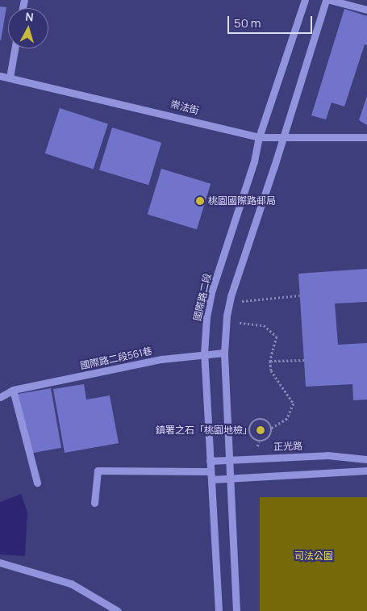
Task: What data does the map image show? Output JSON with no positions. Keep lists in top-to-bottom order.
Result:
{
  "streets": {
    "street": [
      "崇法街",
      "國際路二段",
      "國際路二段561巷",
      "正光路"
    ]
  },
  "crossings": [
    ["崇法街", "國際路二段"],
    ["國際路二段", "國際路二段561巷"],
    ["國際路二段", "正光路"]
  ],
  "parks": ["司法公園"],
  "places": ["桃園國際路郵局", "鎮署之石「桃園地檢」"],
  "scale_bar": "50 m",
  "north": "top"
}
